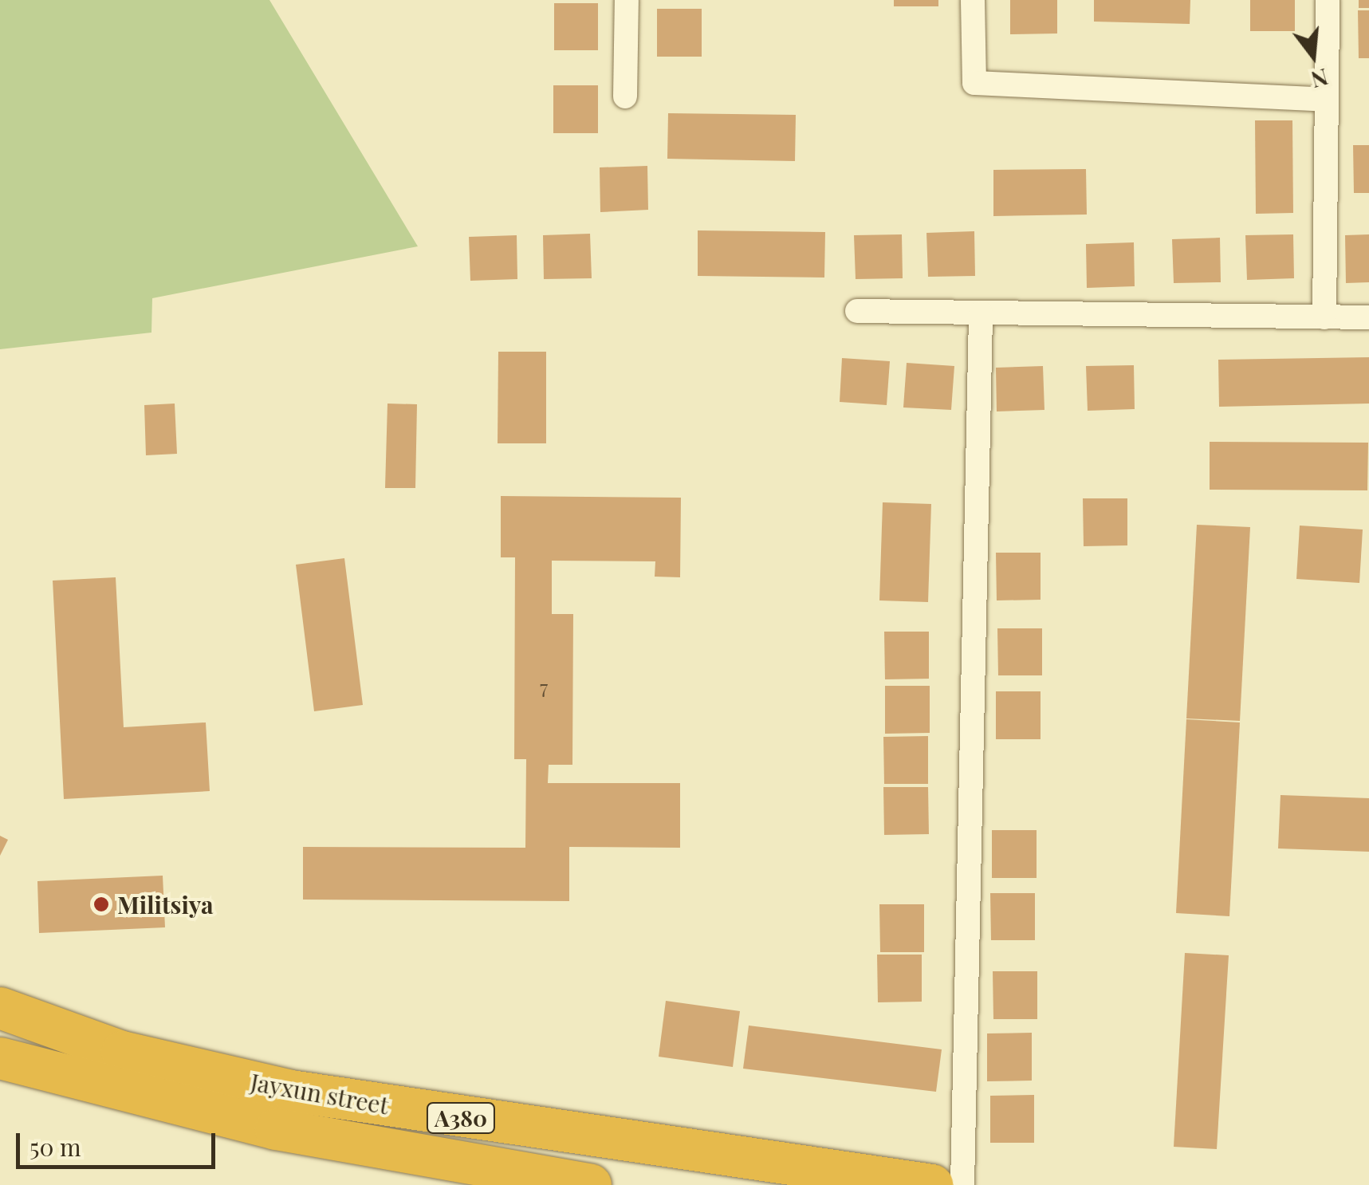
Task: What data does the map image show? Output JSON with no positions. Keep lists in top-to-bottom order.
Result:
{
  "streets": {
    "highway": ["Jayxun street", "A380"]
  },
  "places": ["Militsiya"],
  "house_numbers": ["7"],
  "scale_bar": "50 m",
  "north": "bottom"
}
